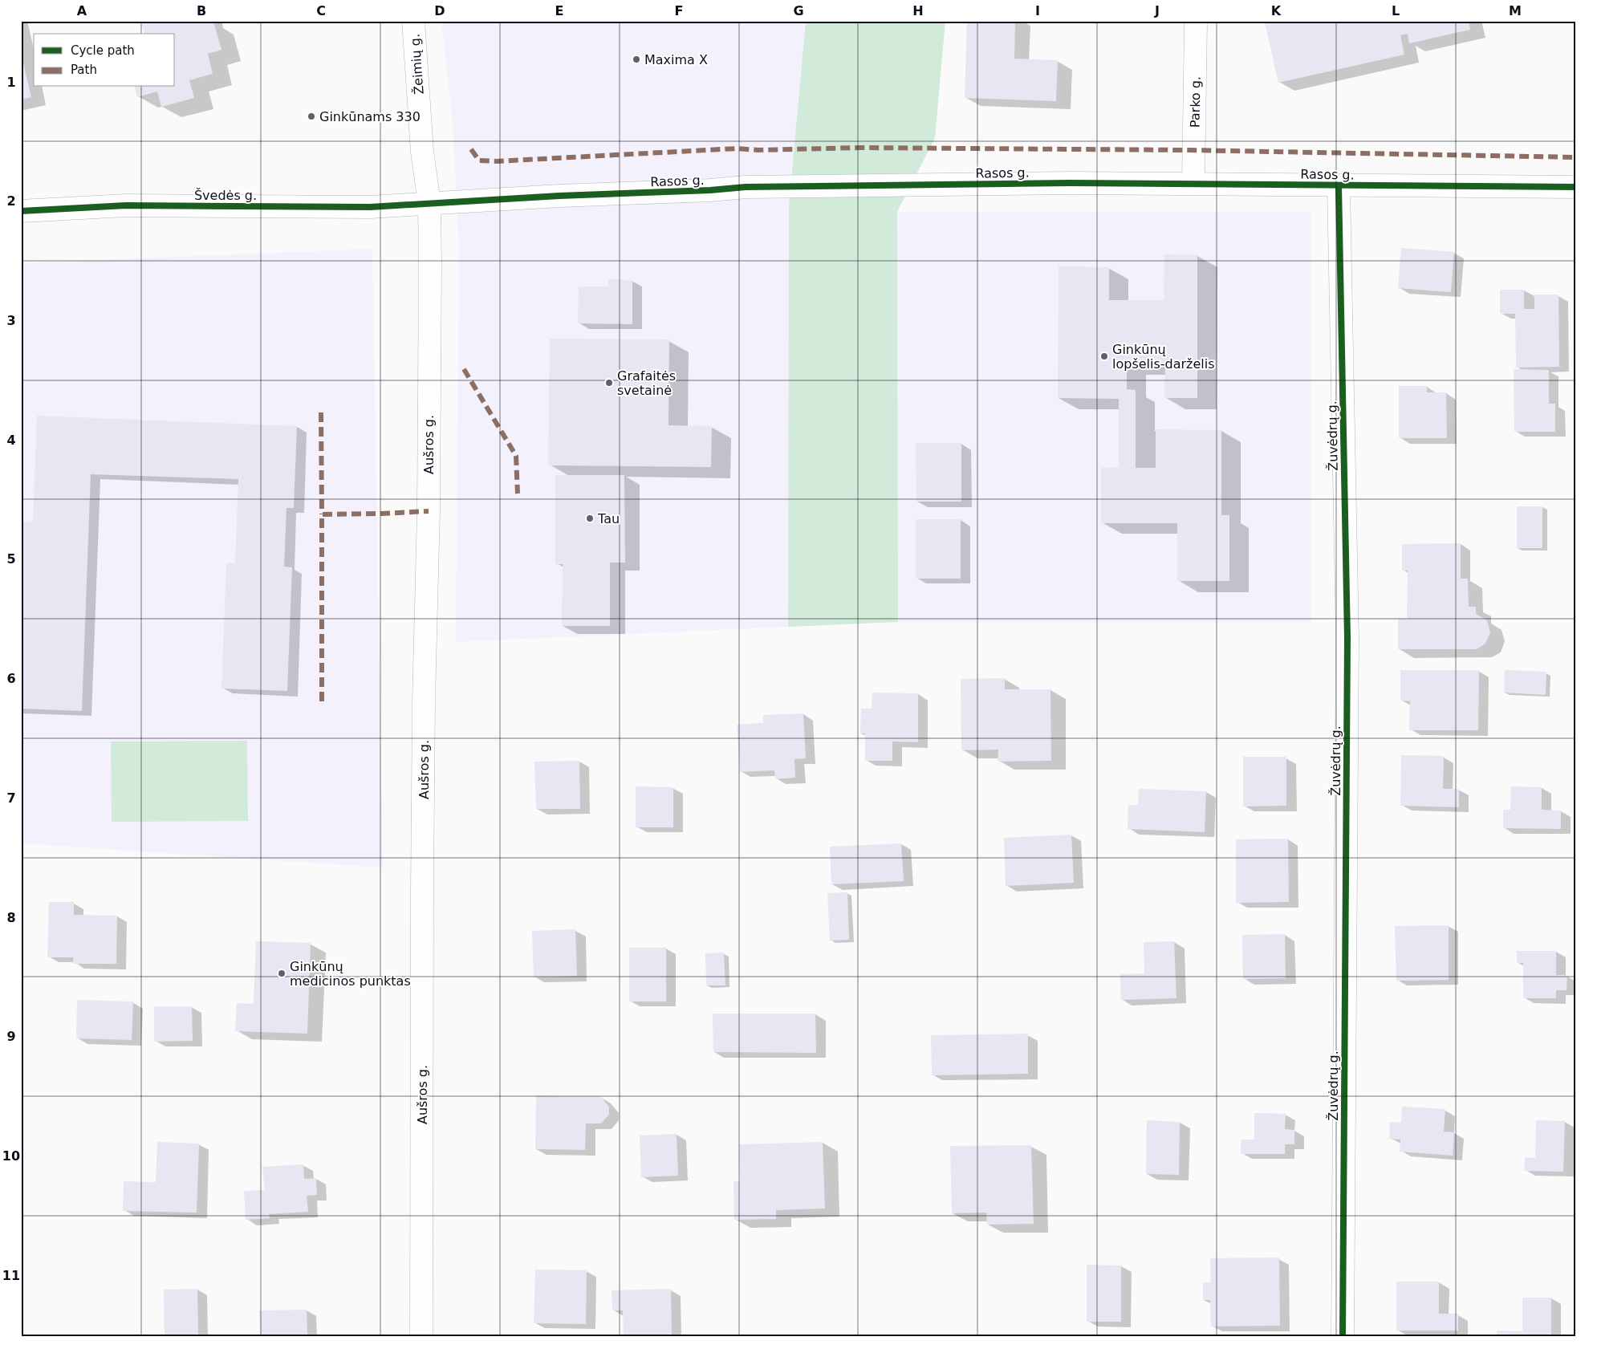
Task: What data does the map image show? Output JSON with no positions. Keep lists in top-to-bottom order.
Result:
{
  "streets": {
    "street": [
      "Žeimių g.",
      "Parko g.",
      "Rasos g.",
      "Švedės g.",
      "Žuvėdrų g.",
      "Aušros g."
    ]
  },
  "crossings": [
    ["Žeimių g.", "Rasos g."],
    ["Žeimių g.", "Švedės g."],
    ["Žeimių g.", "Aušros g."],
    ["Parko g.", "Rasos g."],
    ["Rasos g.", "Švedės g."],
    ["Rasos g.", "Žuvėdrų g."],
    ["Rasos g.", "Aušros g."],
    ["Švedės g.", "Aušros g."]
  ],
  "places": [
    "Maxima X",
    "Ginkūnams 330",
    "Ginkūnų lopšelis-darželis",
    "Grafaitės svetainė",
    "Tau",
    "Ginkūnų medicinos punktas"
  ],
  "legend": ["Cycle path", "Path"],
  "grid": {
    "columns": [
      "A",
      "B",
      "C",
      "D",
      "E",
      "F",
      "G",
      "H",
      "I",
      "J",
      "K",
      "L",
      "M"
    ],
    "rows": [
      "1",
      "2",
      "3",
      "4",
      "5",
      "6",
      "7",
      "8",
      "9",
      "10",
      "11"
    ]
  }
}
